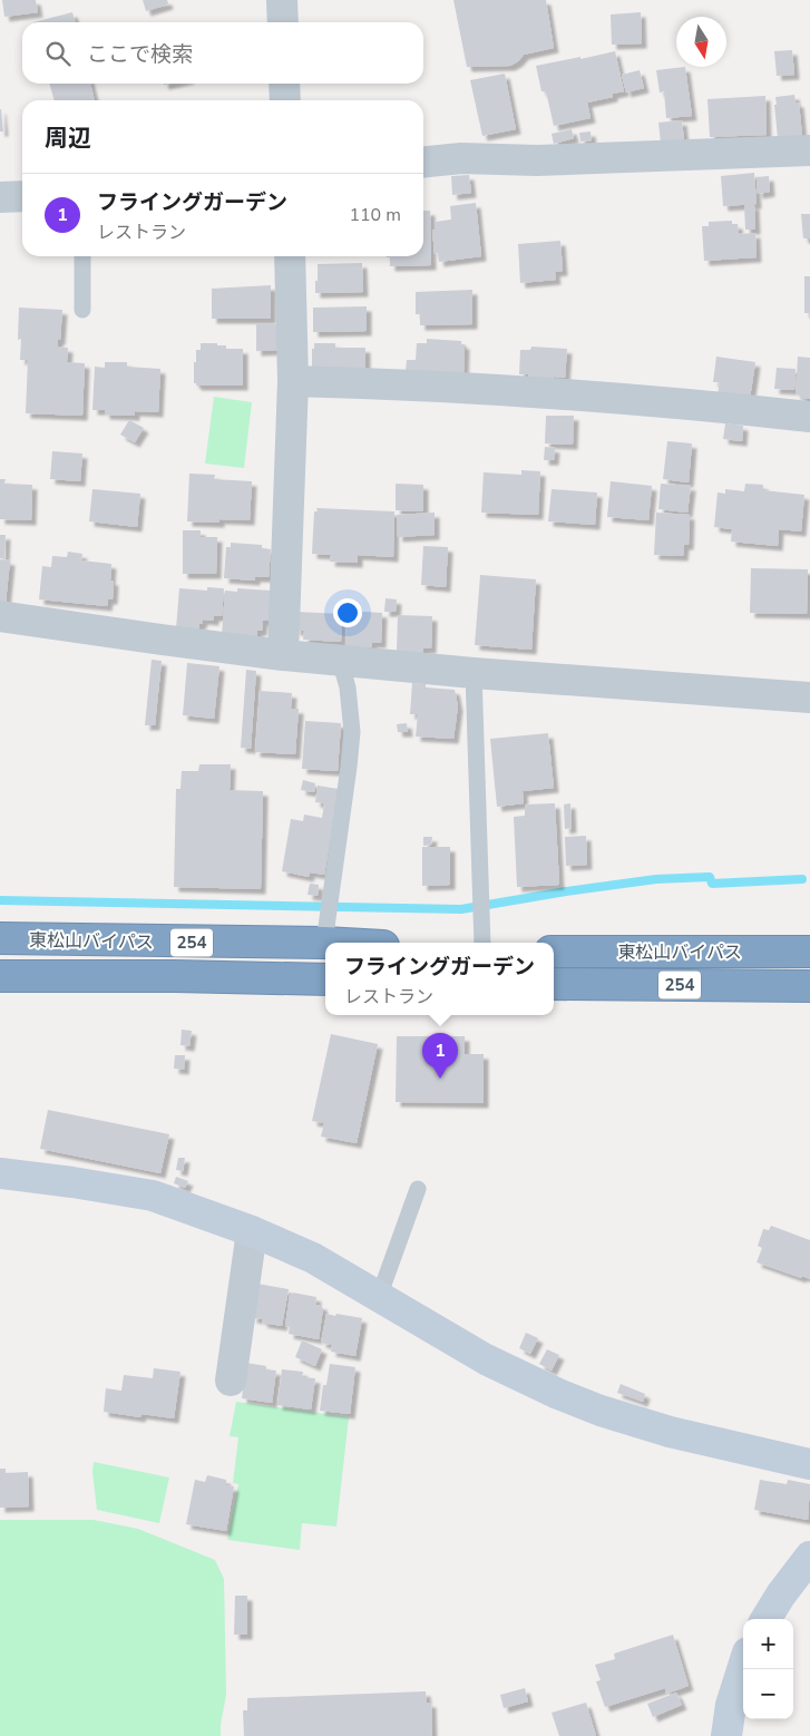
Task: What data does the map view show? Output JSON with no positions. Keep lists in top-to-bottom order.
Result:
{
  "streets": {
    "highway": ["東松山バイパス", "254"]
  },
  "north": "bottom",
  "page": {
    "search": "ここで検索",
    "heading": "周辺",
    "list": [
      {
        "mark": "1",
        "name": "フライングガーデン",
        "note": "レストラン",
        "value": "110 m"
      }
    ],
    "popup": ["フライングガーデン", "レストラン"],
    "pins": "1",
    "map_buttons": ["+", "−"]
  }
}
